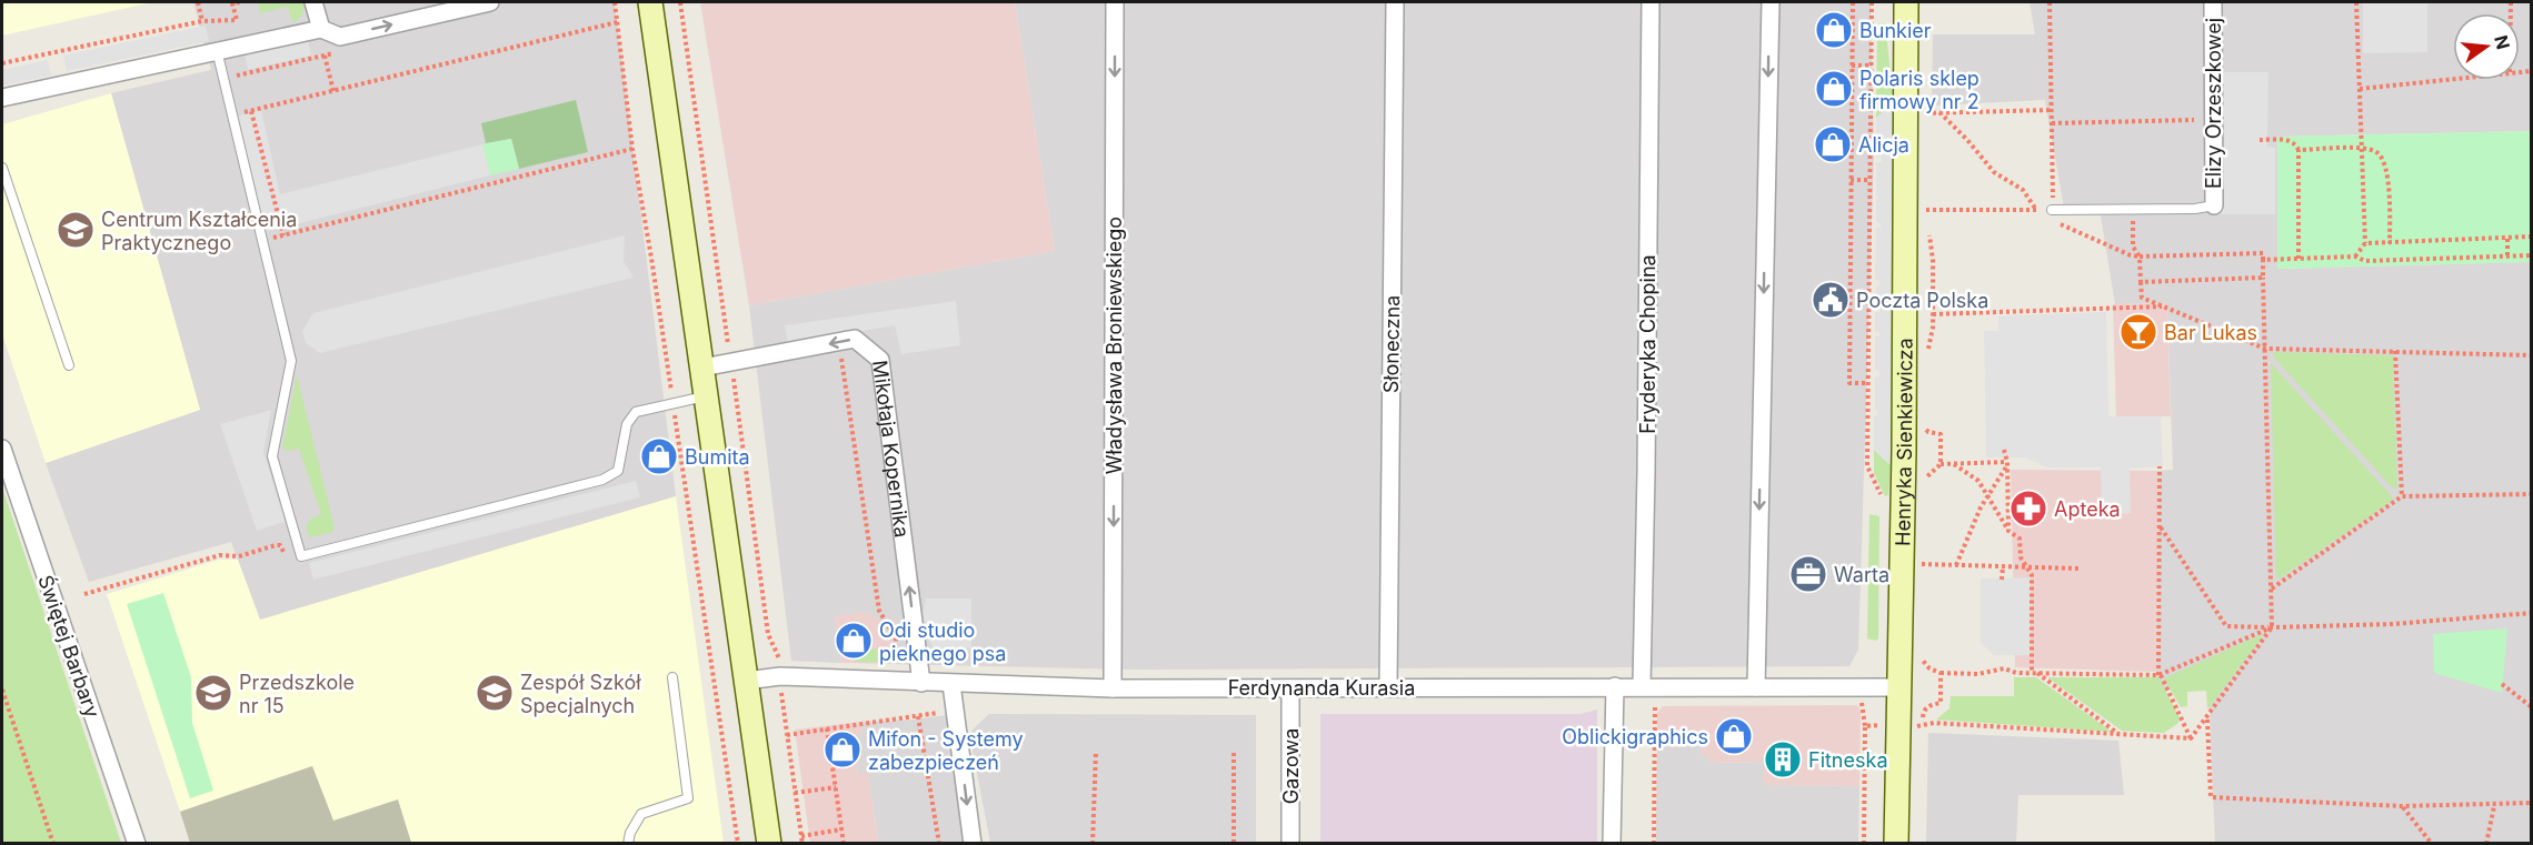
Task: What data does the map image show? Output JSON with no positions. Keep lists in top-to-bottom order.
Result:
{
  "streets": {
    "street": [
      "Elizy Orzeszkowej",
      "Słoneczna",
      "Fryderyka Chopina",
      "Władysława Broniewskiego",
      "Henryka Sienkiewicza",
      "Mikołaja Kopernika",
      "Świętej Barbary",
      "Ferdynanda Kurasia",
      "Gazowa"
    ]
  },
  "crossings": [
    ["Słoneczna", "Ferdynanda Kurasia"],
    ["Fryderyka Chopina", "Ferdynanda Kurasia"],
    ["Władysława Broniewskiego", "Ferdynanda Kurasia"],
    ["Henryka Sienkiewicza", "Ferdynanda Kurasia"],
    ["Mikołaja Kopernika", "Ferdynanda Kurasia"],
    ["Ferdynanda Kurasia", "Gazowa"]
  ],
  "one_way": ["Władysława Broniewskiego"],
  "places": {
    "shop": [
      "Bunkier",
      "Polaris sklep firmowy nr 2",
      "Alicja",
      "Bumita",
      "Odi studio pieknego psa",
      "Oblickigraphics",
      "Mifon - Systemy zabezpieczeń"
    ],
    "school or university": ["Centrum Kształcenia Praktycznego", "Przedszkole nr 15", "Zespół Szkół Specjalnych"],
    "public building": ["Poczta Polska"],
    "bar": ["Bar Lukas"],
    "pharmacy": ["Apteka"],
    "office": ["Warta"],
    "building": ["Fitneska"]
  },
  "north": "right"
}
